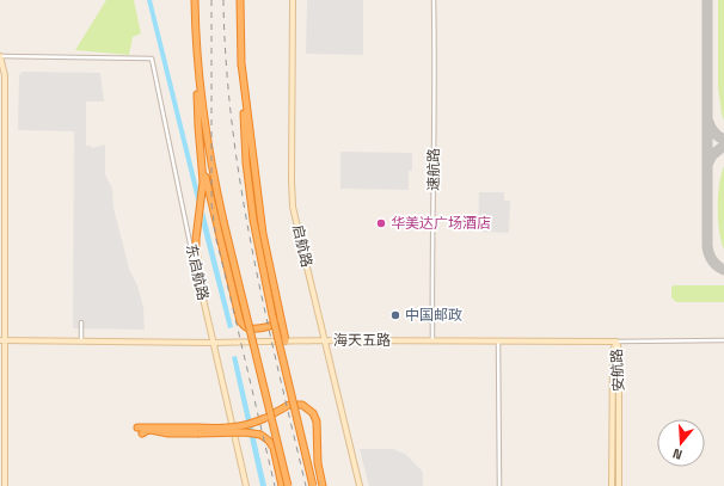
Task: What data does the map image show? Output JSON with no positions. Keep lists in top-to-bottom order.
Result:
{
  "streets": {
    "street": [
      "速航路",
      "启航路",
      "东启航路",
      "海天五路",
      "安航路"
    ]
  },
  "crossings": [
    ["速航路", "海天五路"],
    ["启航路", "海天五路"],
    ["东启航路", "海天五路"],
    ["海天五路", "安航路"]
  ],
  "places": ["华美达广场酒店", "中国邮政"],
  "north": "bottom"
}
